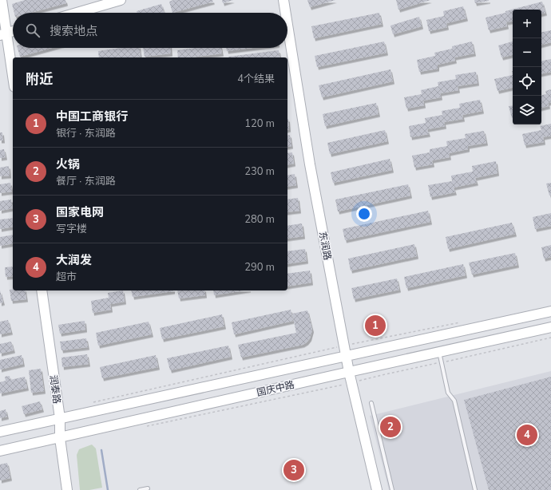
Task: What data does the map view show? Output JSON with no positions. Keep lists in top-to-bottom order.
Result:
{
  "streets": {
    "main road": ["东润路", "国庆中路", "润泰路"]
  },
  "crossings": [
    ["东润路", "国庆中路"],
    ["国庆中路", "润泰路"]
  ],
  "page": {
    "map_buttons": ["+", "−"],
    "search": "搜索地点",
    "heading": ["附近", "4个结果"],
    "list": [
      {
        "mark": "1",
        "name": "中国工商银行",
        "note": "银行 · 东润路",
        "value": "120 m"
      },
      {
        "mark": "2",
        "name": "火锅",
        "note": "餐厅 · 东润路",
        "value": "230 m"
      },
      {
        "mark": "3",
        "name": "国家电网",
        "note": "写字楼",
        "value": "280 m"
      },
      {
        "mark": "4",
        "name": "大润发",
        "note": "超市",
        "value": "290 m"
      }
    ],
    "pins": [
      "1",
      "2",
      "4",
      "3"
    ]
  }
}
